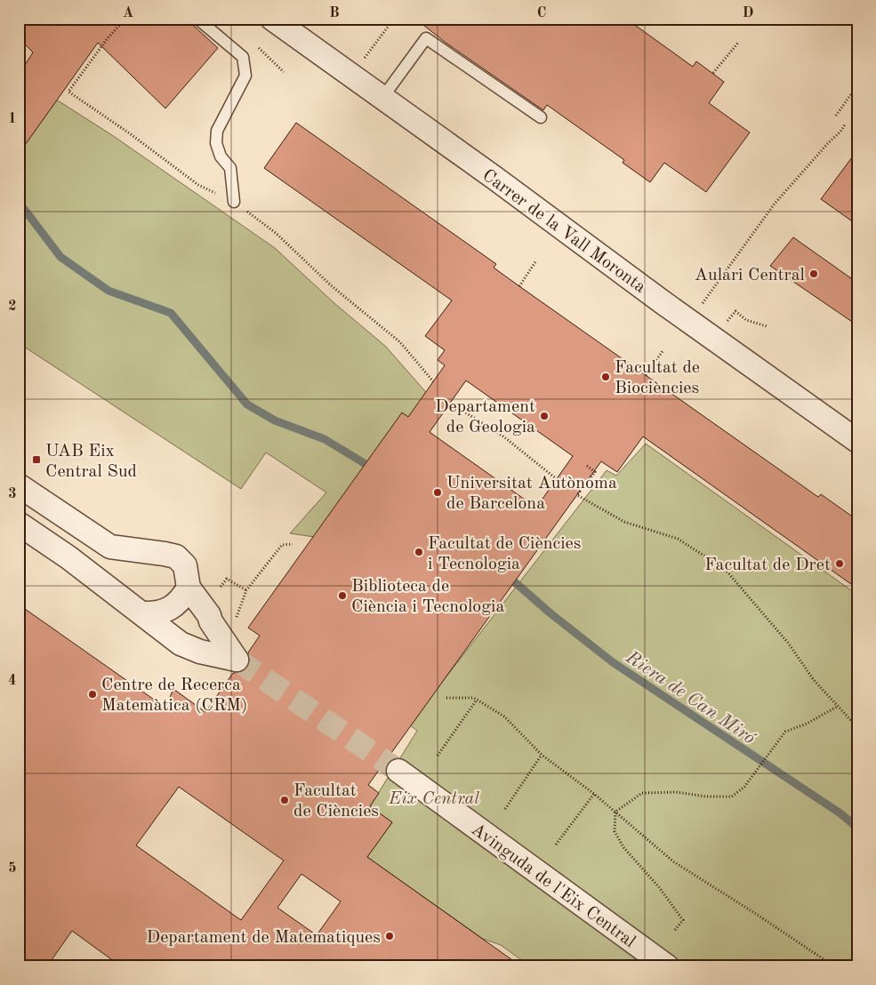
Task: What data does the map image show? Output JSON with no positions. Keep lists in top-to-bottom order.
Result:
{
  "streets": {
    "street": ["Carrer de la Vall Moronta", "Avinguda de l'Eix Central"]
  },
  "water": ["Riera de Can Miró"],
  "parks": ["Eix Central"],
  "places": {
    "other": [
      "Aulari Central",
      "Facultat de Biociències",
      "Departament de Geologia",
      "Universitat Autònoma de Barcelona",
      "Facultat de Ciències i Tecnologia",
      "Facultat de Dret",
      "Biblioteca de Ciència i Tecnologia",
      "Centre de Recerca Matemàtica (CRM)",
      "Facultat de Ciències",
      "Departament de Matematiques"
    ],
    "transit": ["UAB Eix Central Sud"]
  },
  "grid": {
    "columns": [
      "A",
      "B",
      "C",
      "D"
    ],
    "rows": [
      "1",
      "2",
      "3",
      "4",
      "5"
    ]
  }
}
